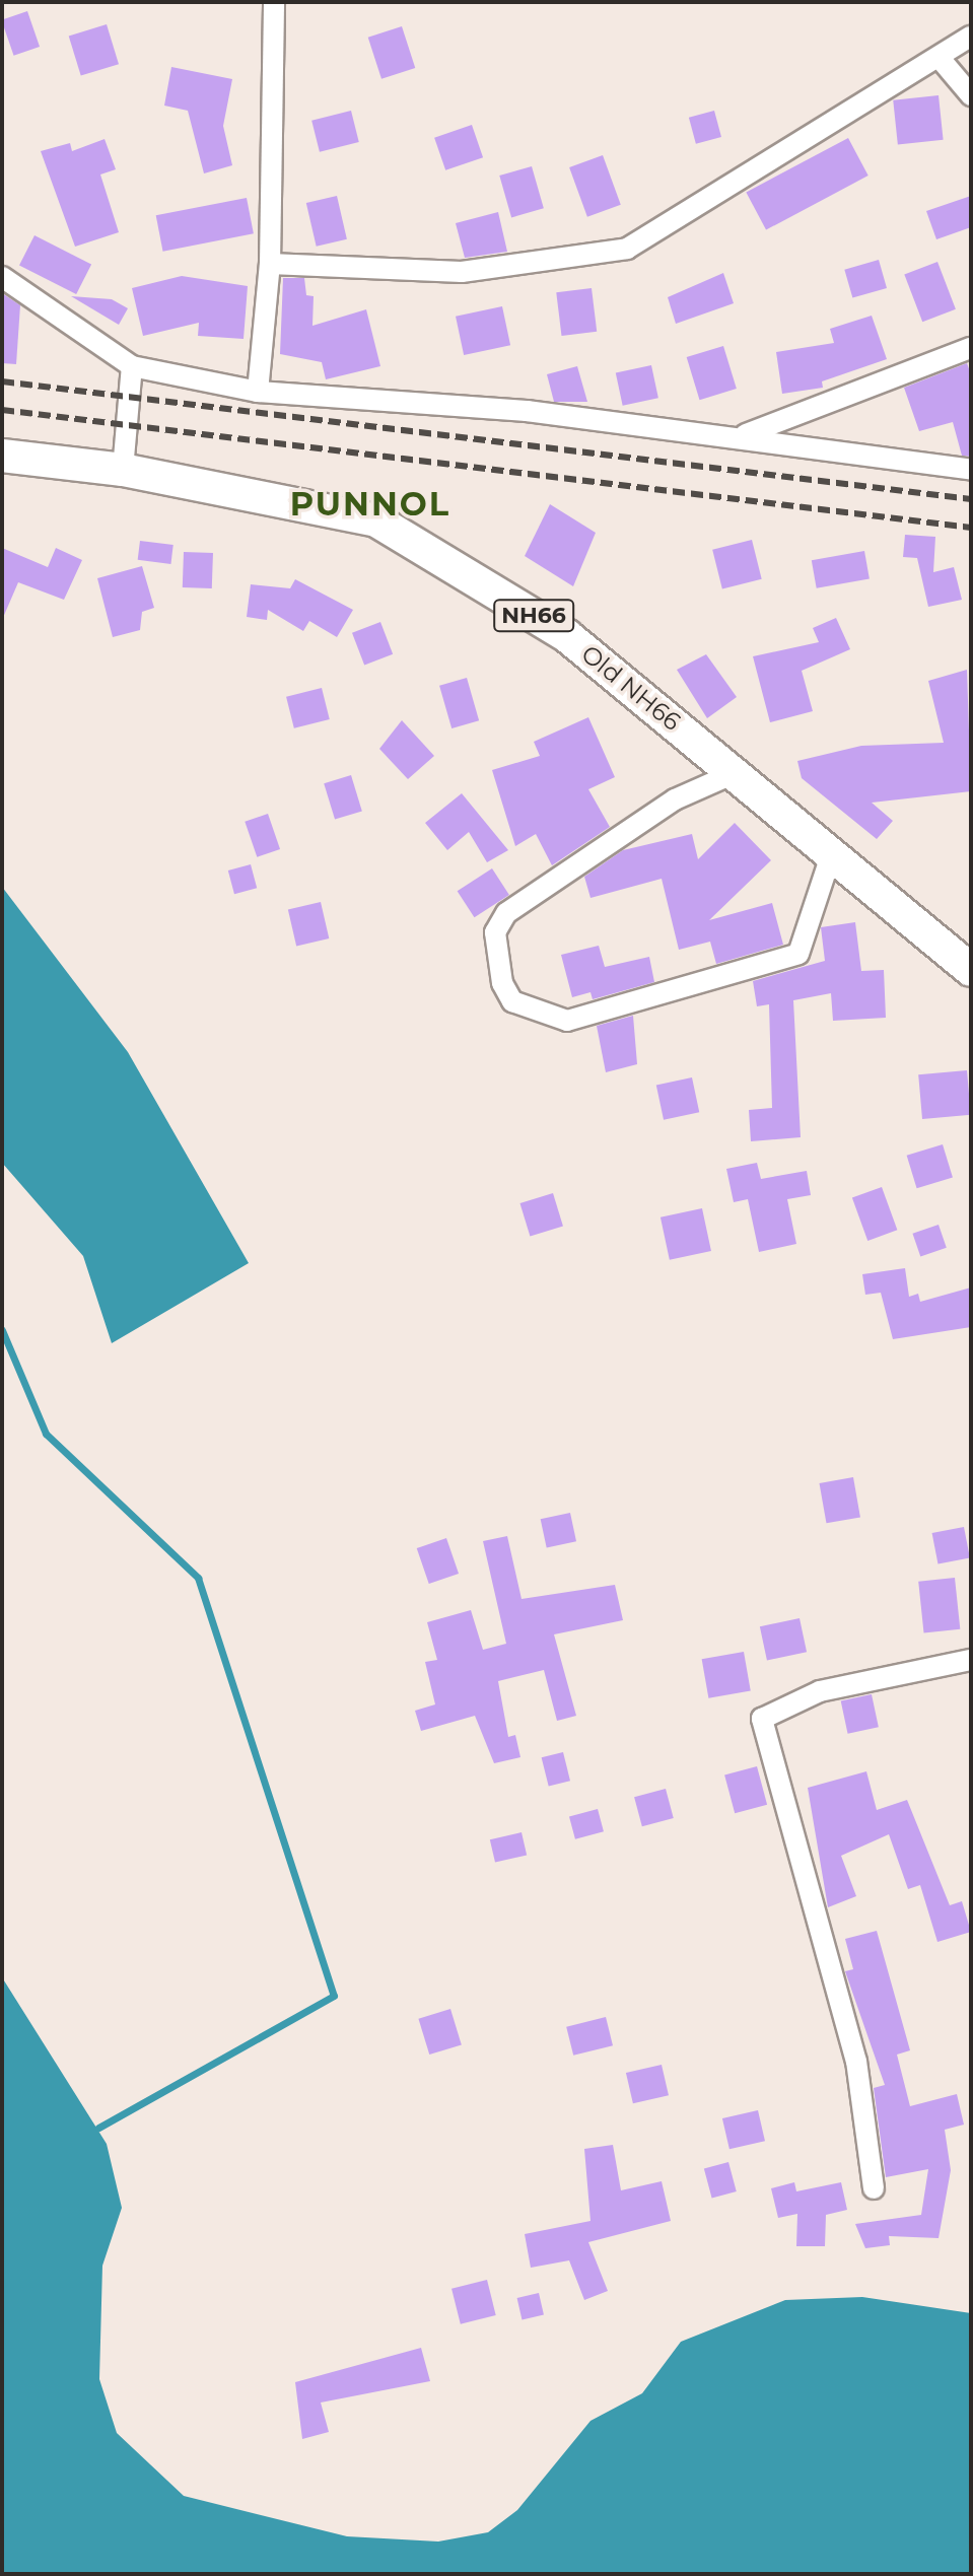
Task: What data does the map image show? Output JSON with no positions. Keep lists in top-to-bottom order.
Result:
{
  "streets": {
    "main road": ["NH66", "Old NH66"]
  },
  "districts": ["PUNNOL"]
}
